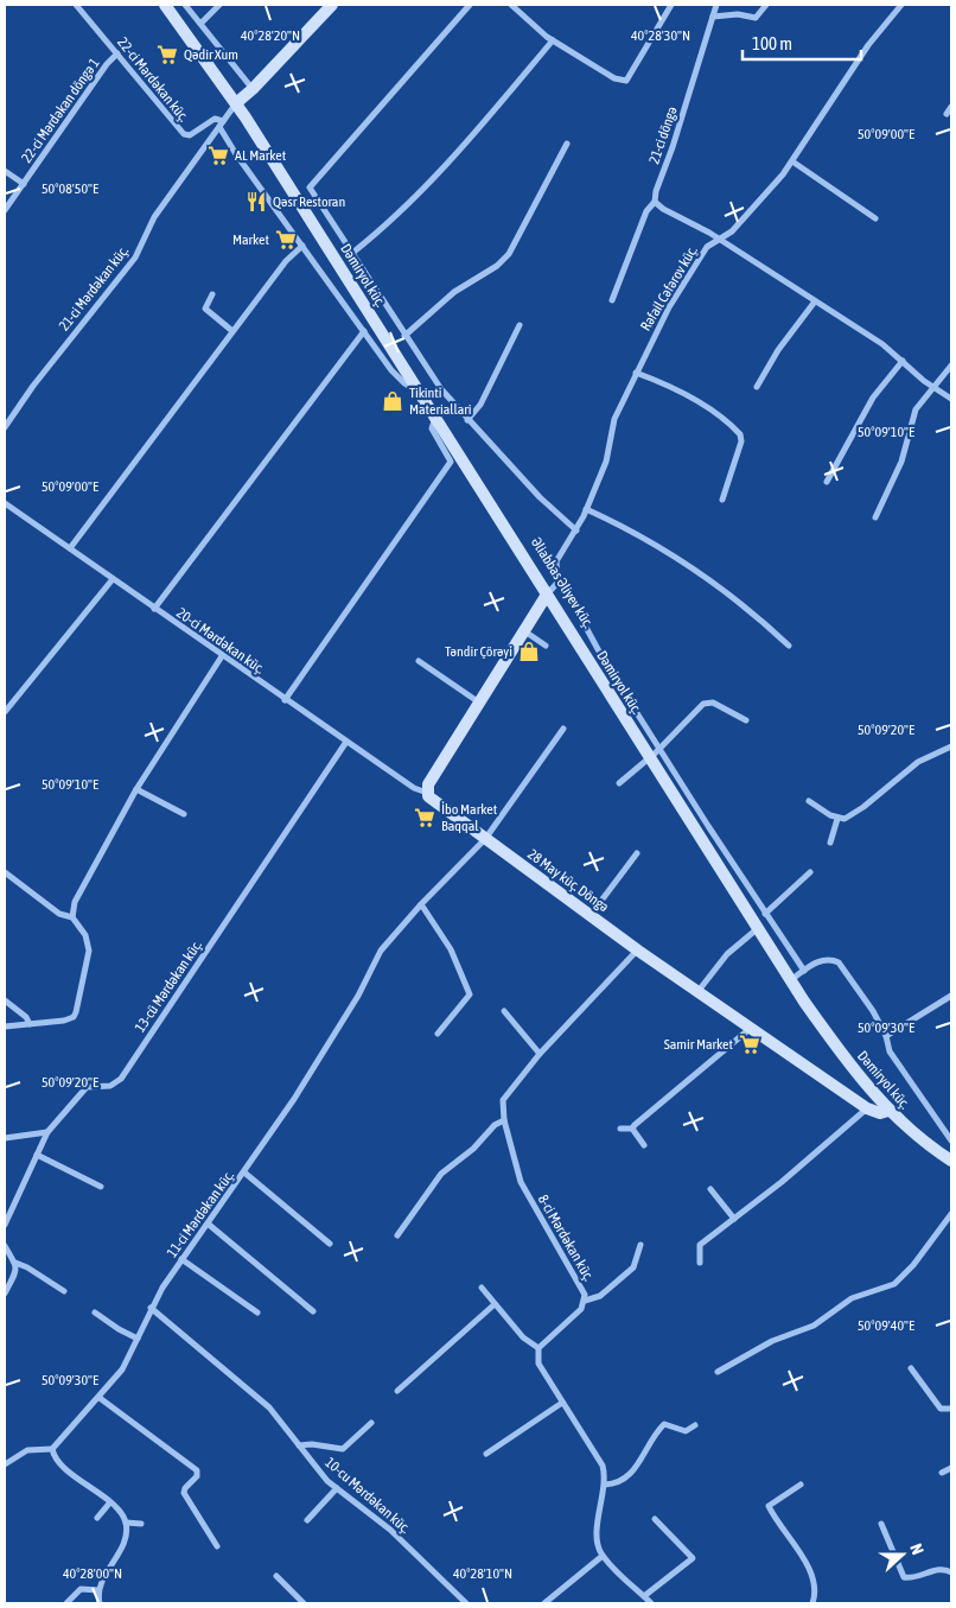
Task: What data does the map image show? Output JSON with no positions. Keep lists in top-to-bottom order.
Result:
{
  "streets": {
    "main road": ["Dəmiryol küç.", "Əliabbas Əliyev küç.", "28 May küç. Döngə"],
    "street": [
      "22-ci Mərdəkan küç.",
      "22-ci Mərdəkan döngə 1",
      "21-ci döngə",
      "21-ci Mərdəkan küç.",
      "Rəfail Cəfərov küç.",
      "20-ci Mərdəkan küç.",
      "13-cü Mərdəkan küç.",
      "11-ci Mərdəkan küç.",
      "8-ci Mərdəkan küç.",
      "10-cu Mərdəkan küç."
    ]
  },
  "crossings": [
    ["22-ci Mərdəkan küç.", "22-ci Mərdəkan döngə 1"],
    ["22-ci Mərdəkan küç.", "21-ci Mərdəkan küç."],
    ["Dəmiryol küç.", "21-ci Mərdəkan küç."],
    ["Dəmiryol küç.", "Rəfail Cəfərov küç."],
    ["Dəmiryol küç.", "Əliabbas Əliyev küç."],
    ["Dəmiryol küç.", "28 May küç. Döngə"],
    ["21-ci Mərdəkan küç.", "Əliabbas Əliyev küç."],
    ["Rəfail Cəfərov küç.", "Əliabbas Əliyev küç."],
    ["20-ci Mərdəkan küç.", "28 May küç. Döngə"],
    ["20-ci Mərdəkan küç.", "13-cü Mərdəkan küç."],
    ["28 May küç. Döngə", "11-ci Mərdəkan küç."],
    ["28 May küç. Döngə", "8-ci Mərdəkan küç."],
    ["11-ci Mərdəkan küç.", "10-cu Mərdəkan küç."]
  ],
  "places": {
    "supermarket": [
      "Qədir Xum",
      "AL Market",
      "Market",
      "İbo Market Baqqal",
      "Samir Market"
    ],
    "restaurant": ["Qəsr Restoran"],
    "shop": ["Tikinti Materiallari", "Təndir Çörəyi"]
  },
  "scale_bar": "100 m",
  "north": "right",
  "coordinates": [
    "40°28'20\"N",
    "40°28'30\"N",
    "50°09'00\"E",
    "50°08'50\"E",
    "50°09'10\"E",
    "50°09'20\"E",
    "50°09'30\"E",
    "50°09'40\"E",
    "40°28'00\"N",
    "40°28'10\"N"
  ]
}
